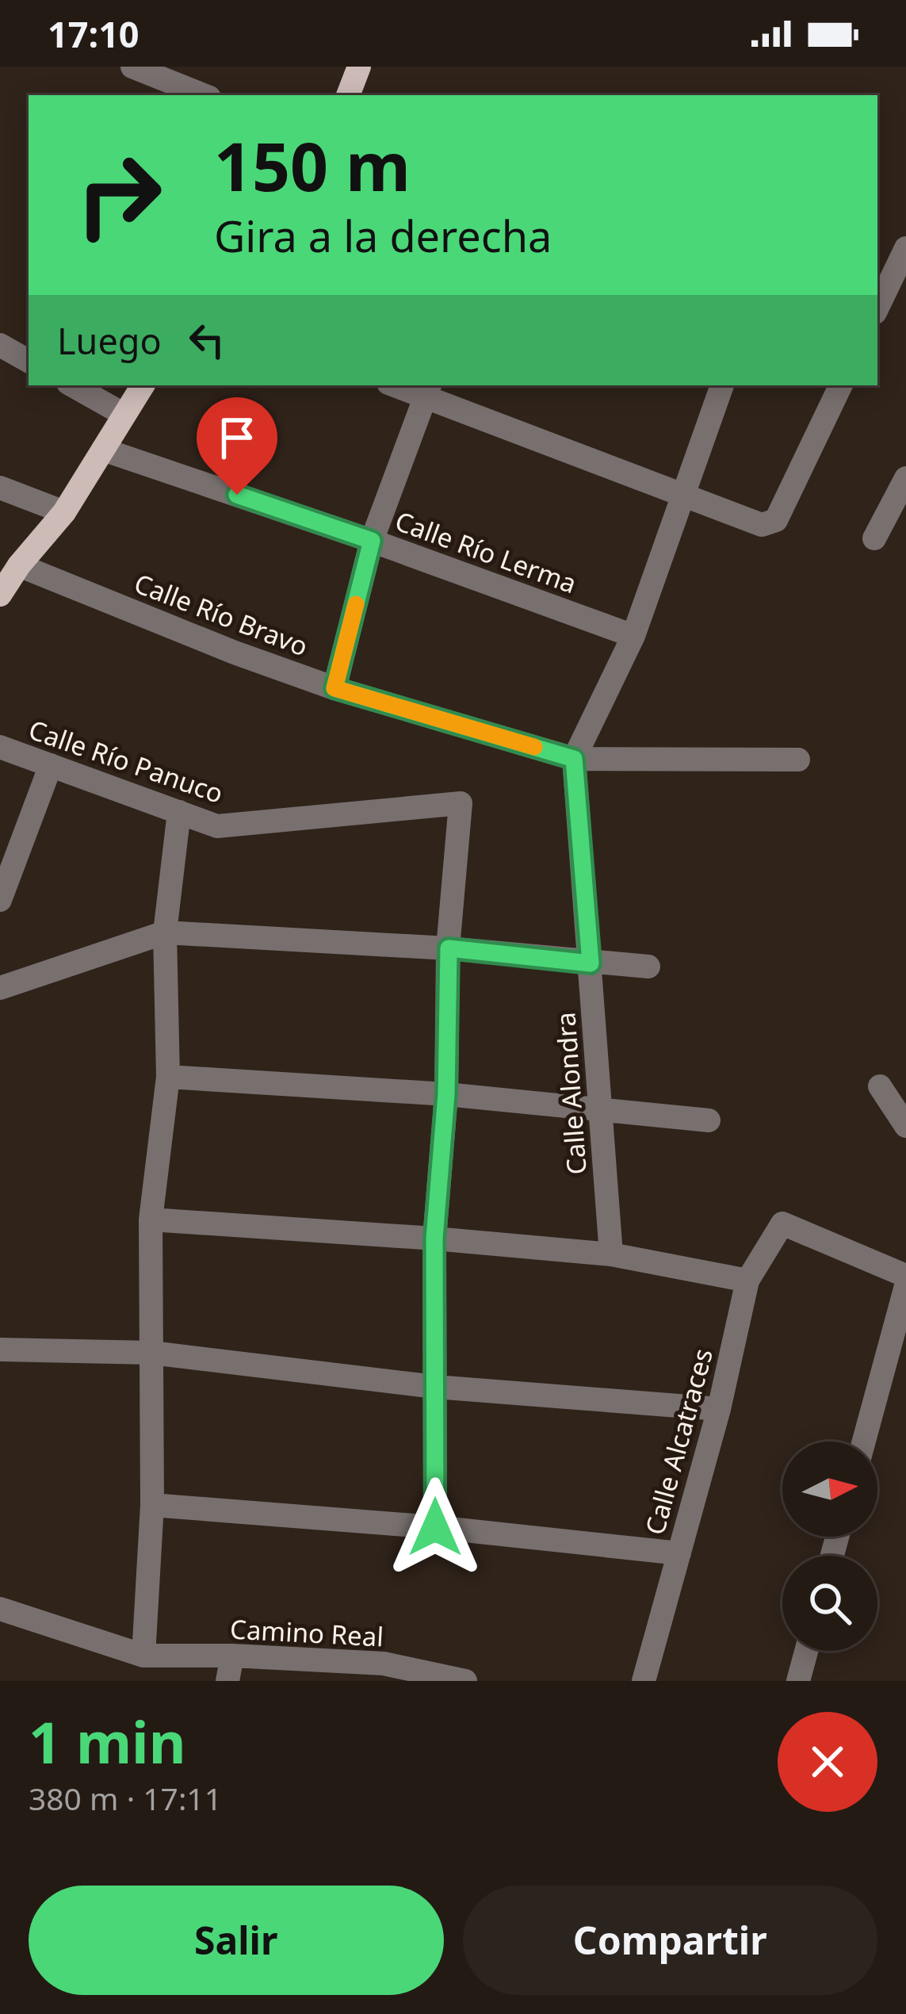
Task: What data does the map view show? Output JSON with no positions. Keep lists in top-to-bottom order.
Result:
{
  "streets": {
    "street": [
      "Calle Río Lerma",
      "Calle Río Bravo",
      "Calle Río Panuco",
      "Calle Alondra",
      "Calle Alcatraces",
      "Camino Real"
    ]
  },
  "crossings": [
    ["Calle Río Bravo", "Calle Alondra"]
  ],
  "north": "right",
  "page": {
    "status": "17:10",
    "turn": ["150 m", "Gira a la derecha"],
    "then": "Luego",
    "heading": ["1 min", "380 m · 17:11"],
    "buttons": ["Salir", "Compartir"]
  }
}
